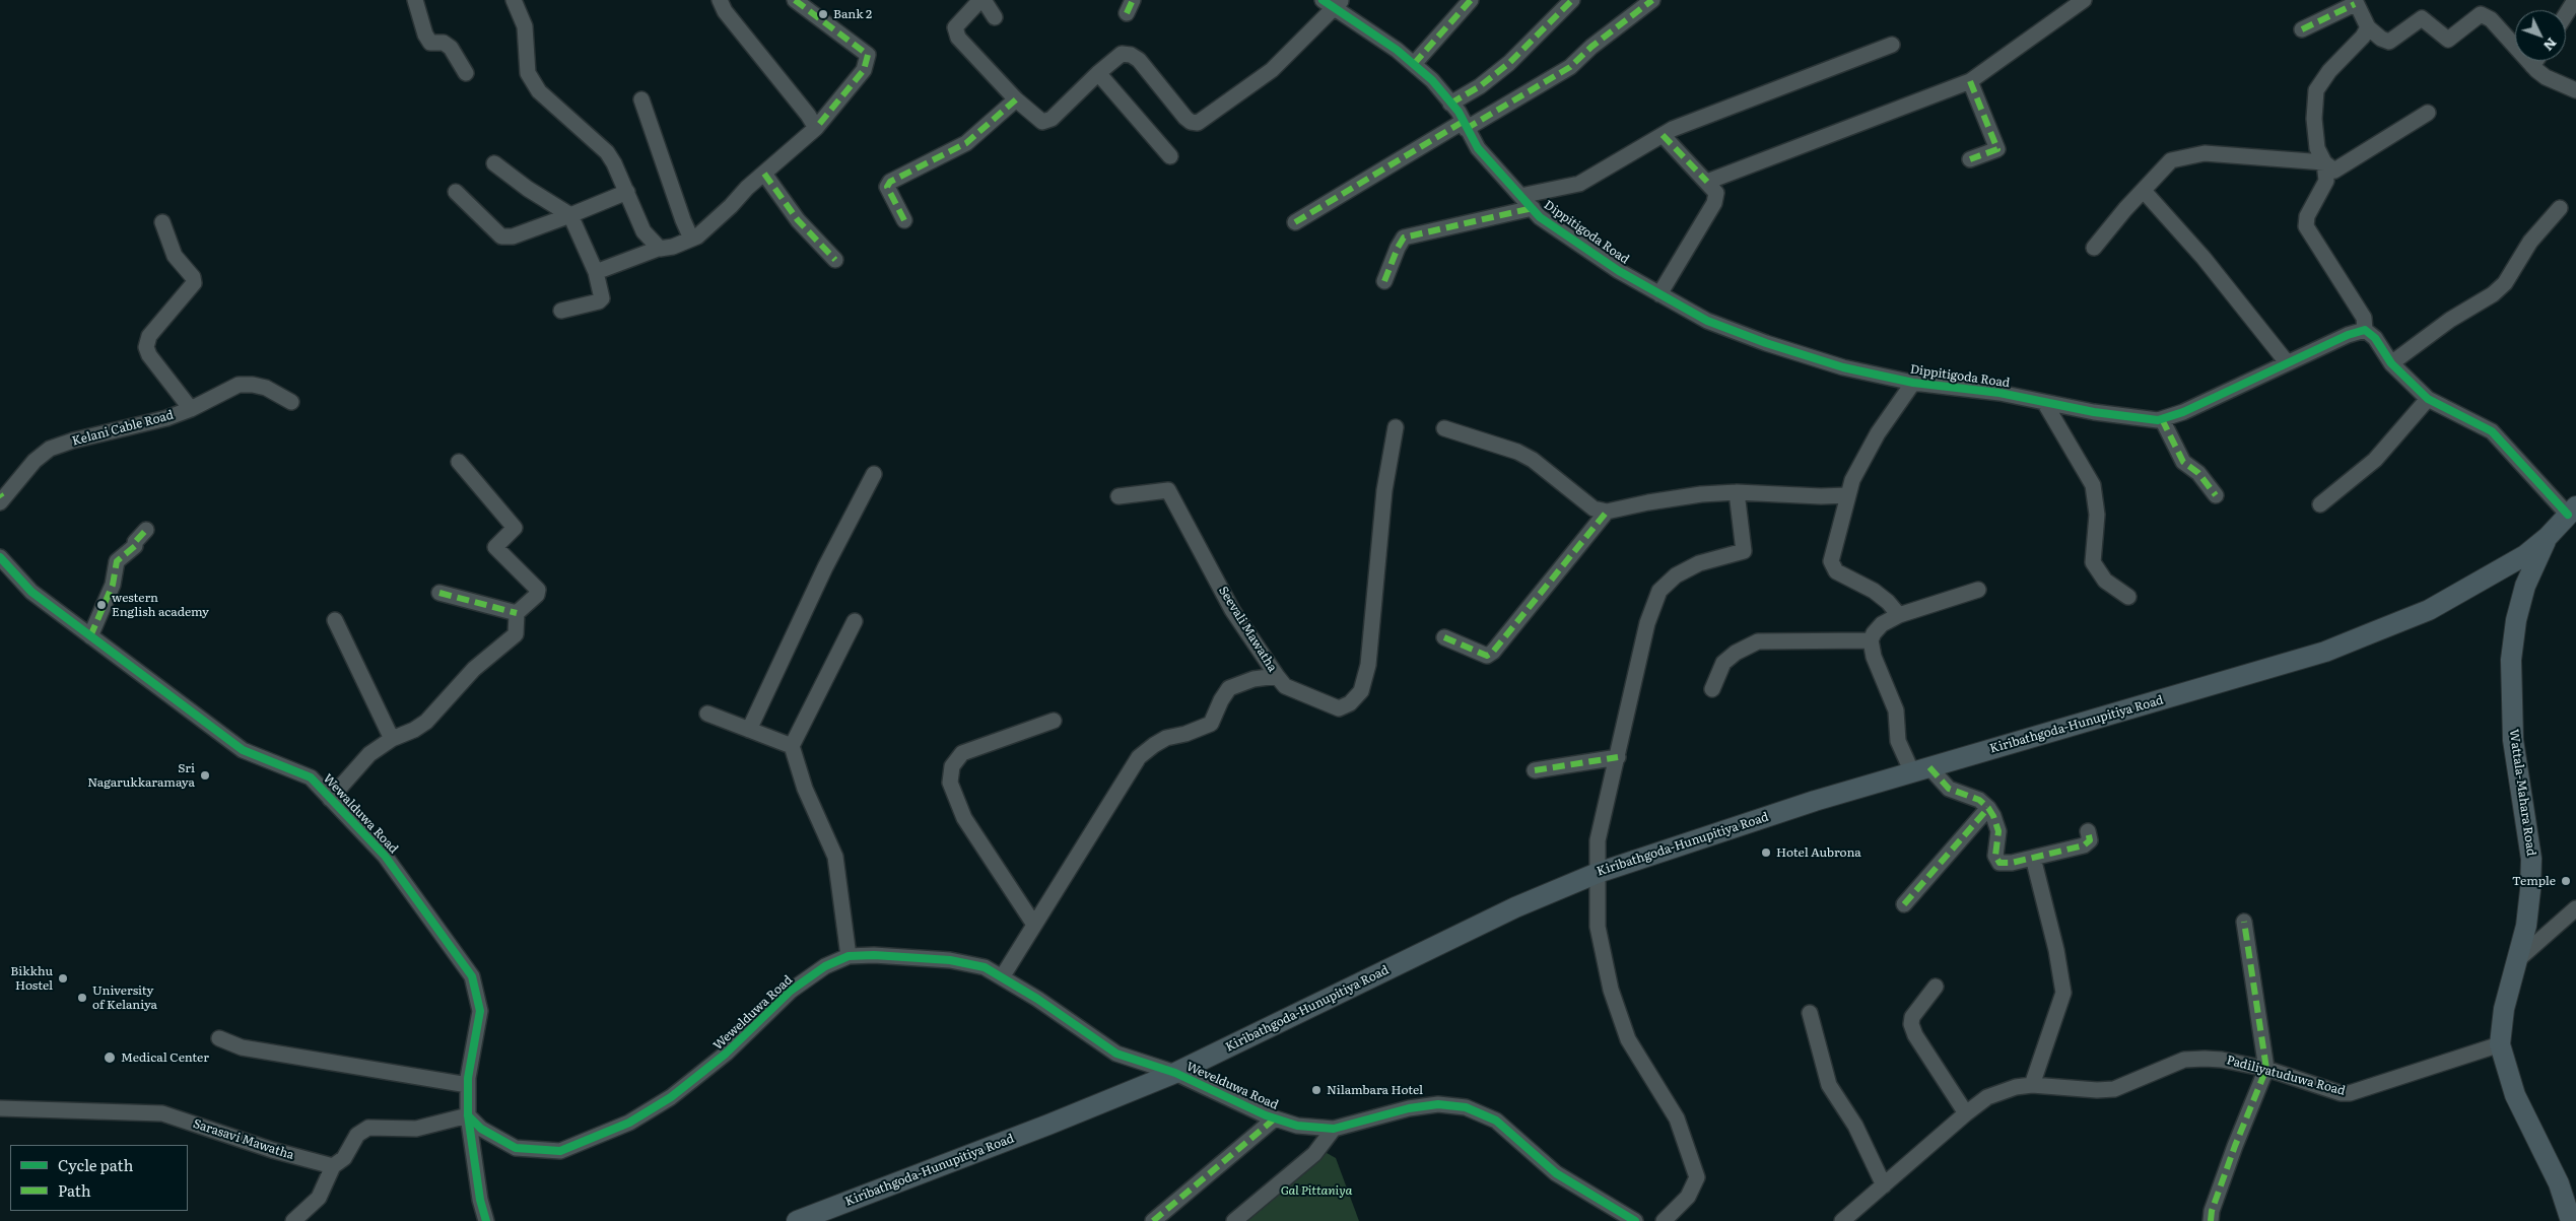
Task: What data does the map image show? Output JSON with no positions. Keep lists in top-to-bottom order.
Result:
{
  "streets": {
    "main road": ["Kiribathgoda-Hunupitiya Road", "Wattala-Mahara Road"],
    "street": [
      "Dippitigoda Road",
      "Kelani Cable Road",
      "Seevali Mawatha",
      "Wewalduwa Road",
      "Wewelduwa Road",
      "Padiliyatuduwa Road",
      "Wevelduwa Road",
      "Sarasavi Mawatha"
    ]
  },
  "crossings": [
    ["Seevali Mawatha", "Wewelduwa Road"],
    ["Kiribathgoda-Hunupitiya Road", "Wattala-Mahara Road"],
    ["Kiribathgoda-Hunupitiya Road", "Wewelduwa Road"],
    ["Kiribathgoda-Hunupitiya Road", "Wevelduwa Road"],
    ["Wattala-Mahara Road", "Padiliyatuduwa Road"],
    ["Wewalduwa Road", "Wewelduwa Road"],
    ["Wewelduwa Road", "Wevelduwa Road"]
  ],
  "parks": ["Gal Pittaniya"],
  "places": [
    "Bank 2",
    "western English academy",
    "Sri Nagarukkaramaya",
    "Hotel Aubrona",
    "Temple",
    "Bikkhu Hostel",
    "University of Kelaniya",
    "Medical Center",
    "Nilambara Hotel"
  ],
  "legend": ["Cycle path", "Path"],
  "north": "bottom right"
}
